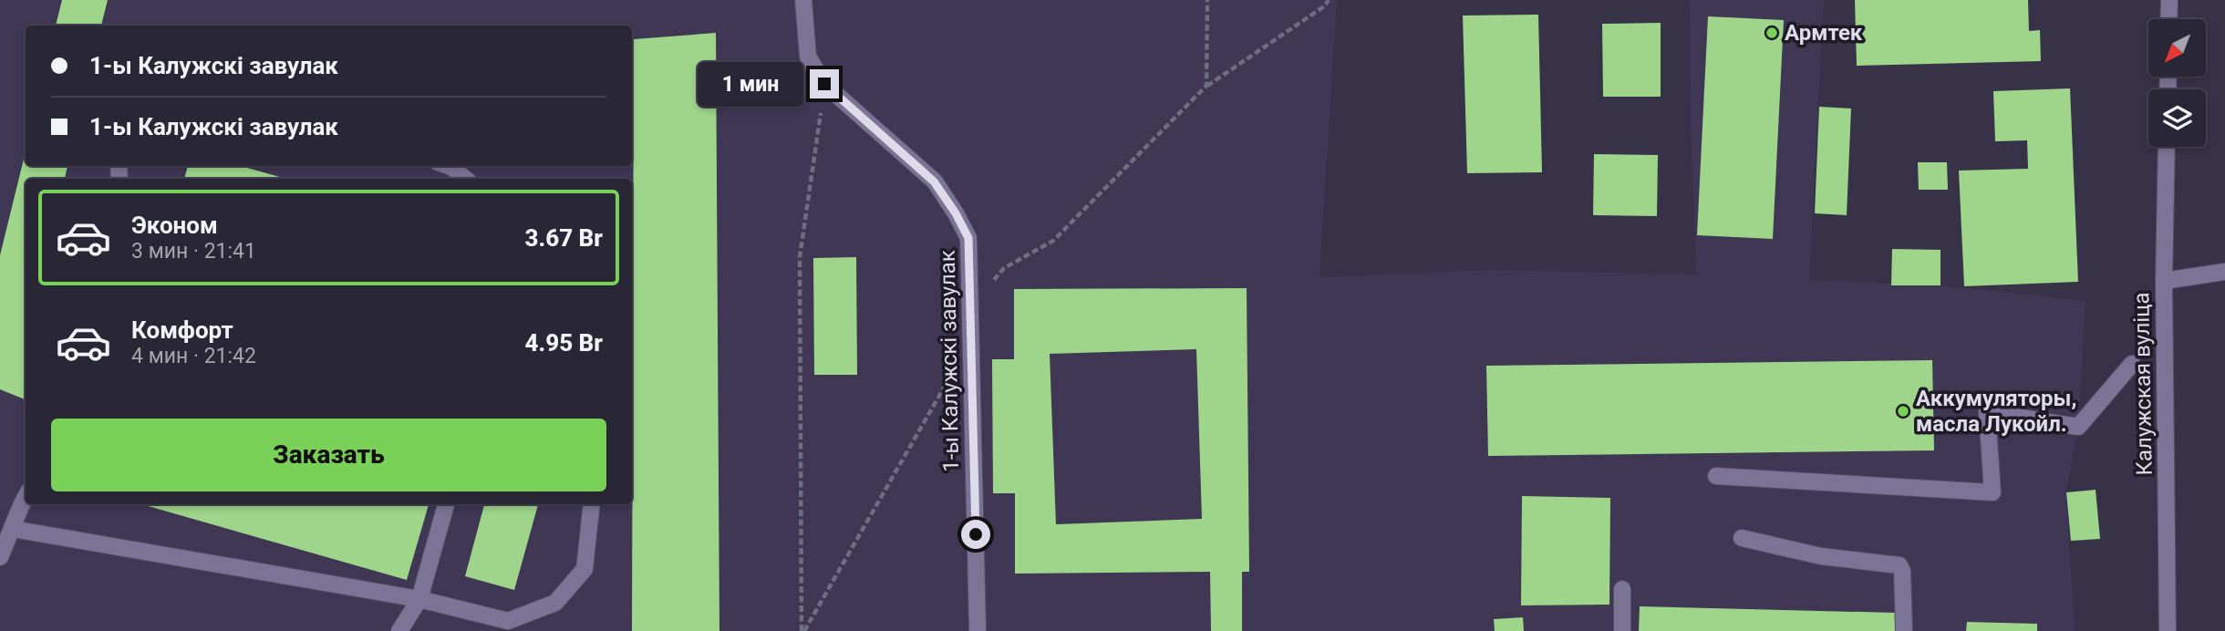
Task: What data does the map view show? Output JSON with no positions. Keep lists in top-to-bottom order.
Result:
{
  "streets": {
    "street": ["1-ы Калужскі завулак", "Калужская вуліца"]
  },
  "places": ["Армтек", "Аккумуляторы, масла Лукойл."],
  "north": "bottom left",
  "page": {
    "banner": ["1-ы Калужскі завулак", "1-ы Калужскі завулак"],
    "bubble": "1 мин",
    "list": [
      {
        "name": "Эконом",
        "note": "3 мин · 21:41",
        "value": "3.67 Br"
      },
      {
        "name": "Комфорт",
        "note": "4 мин · 21:42",
        "value": "4.95 Br"
      }
    ],
    "buttons": "Заказать"
  }
}
